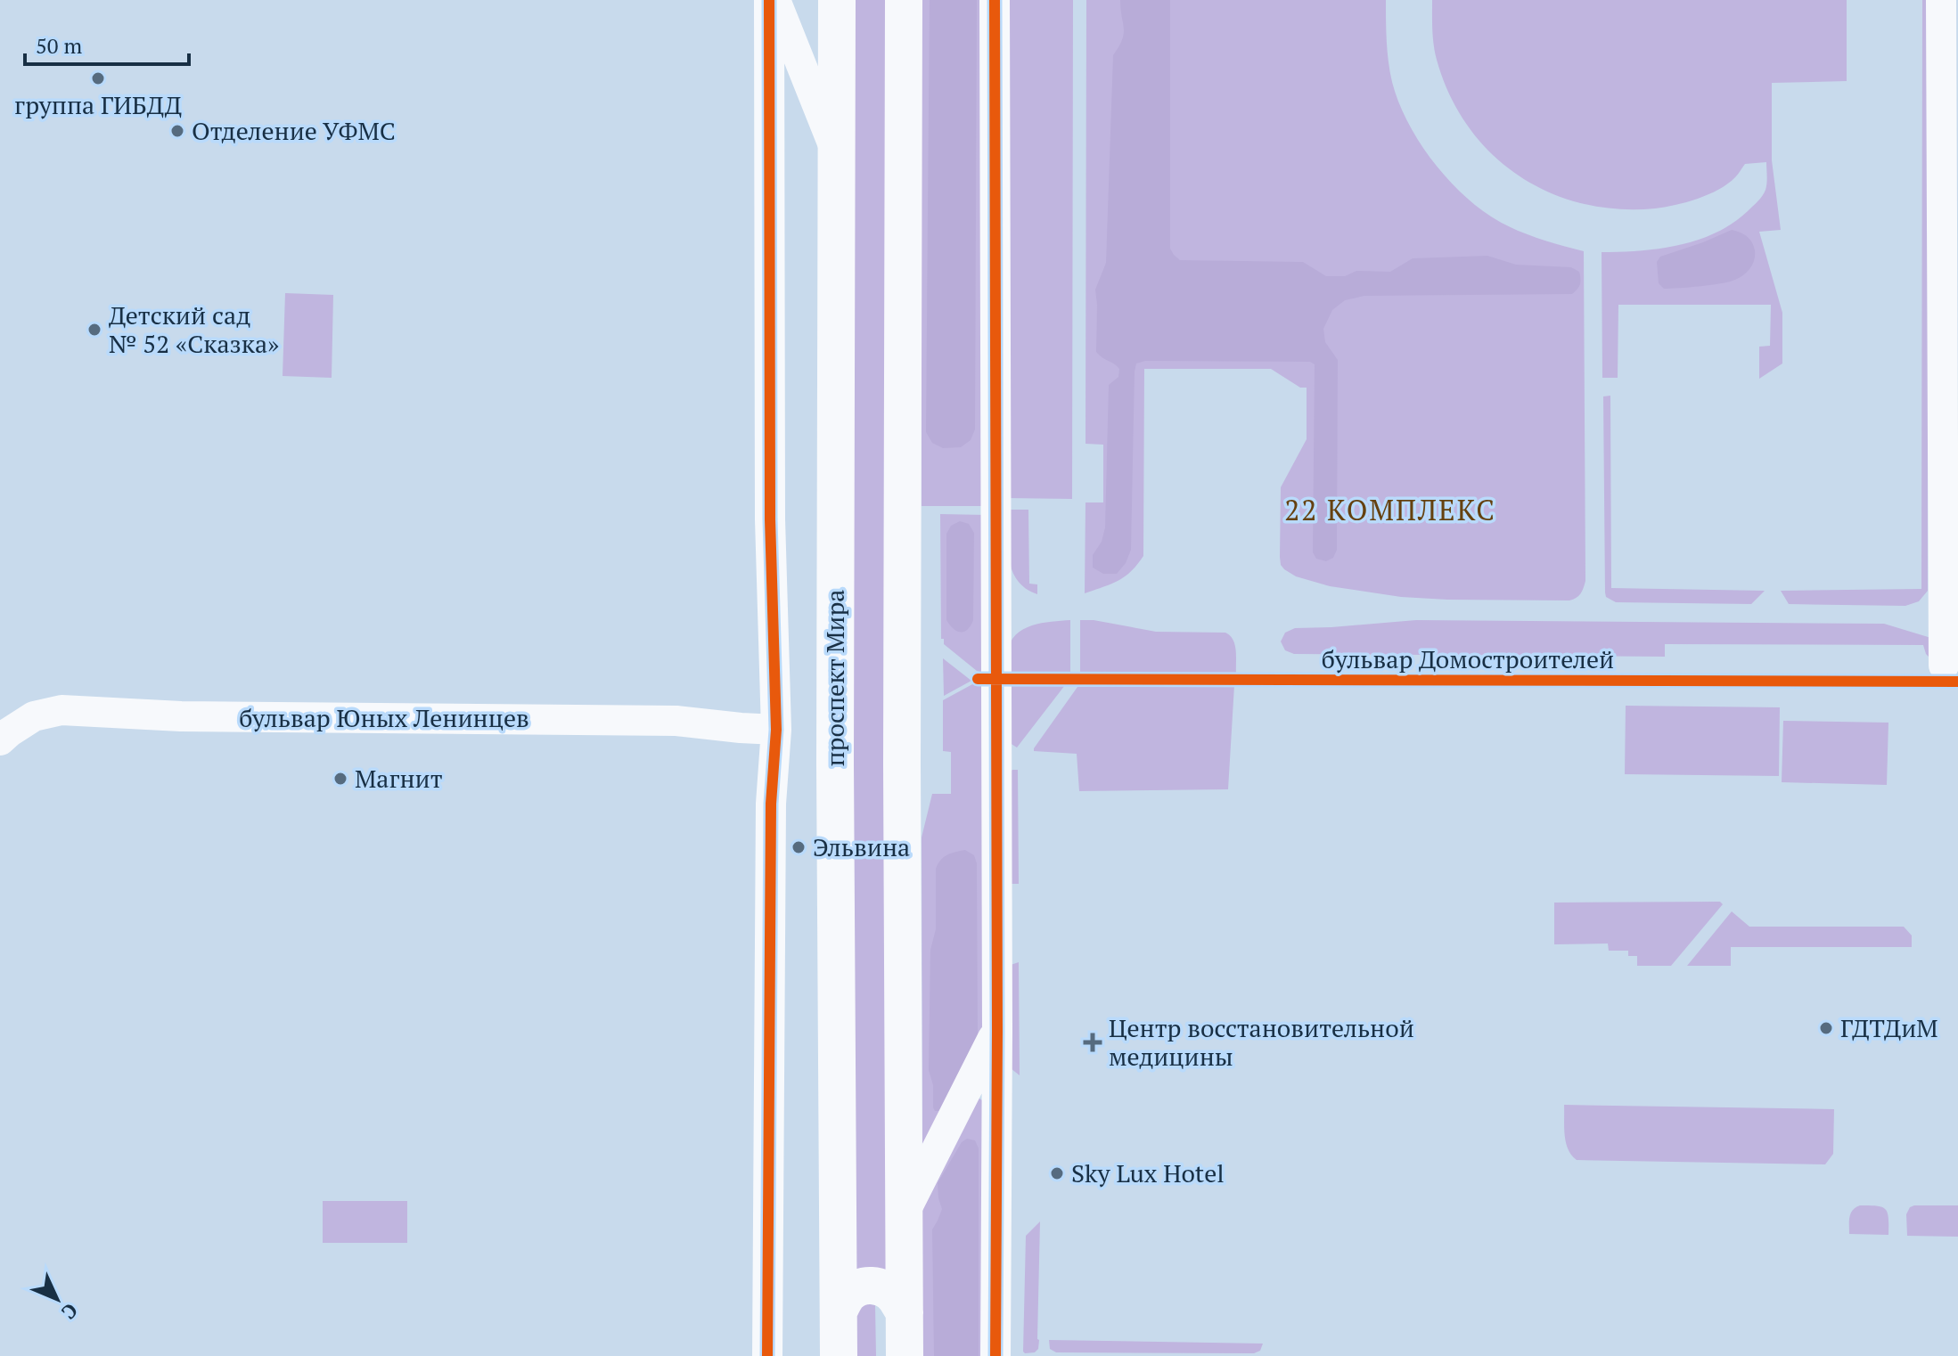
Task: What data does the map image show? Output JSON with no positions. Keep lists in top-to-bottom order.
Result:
{
  "streets": {
    "main road": ["проспект Мира"],
    "street": ["бульвар Юных Ленинцев"],
    "cycle path": ["бульвар Домостроителей"]
  },
  "districts": ["22 КОМПЛЕКС"],
  "places": {
    "other": [
      "группа ГИБДД",
      "Отделение УФМС",
      "Детский сад № 52 «Сказка»",
      "Магнит",
      "Эльвина",
      "ГДТДиМ",
      "Sky Lux Hotel"
    ],
    "health": ["Центр восстановительной медицины"]
  },
  "scale_bar": "50 m",
  "north": "bottom right"
}
